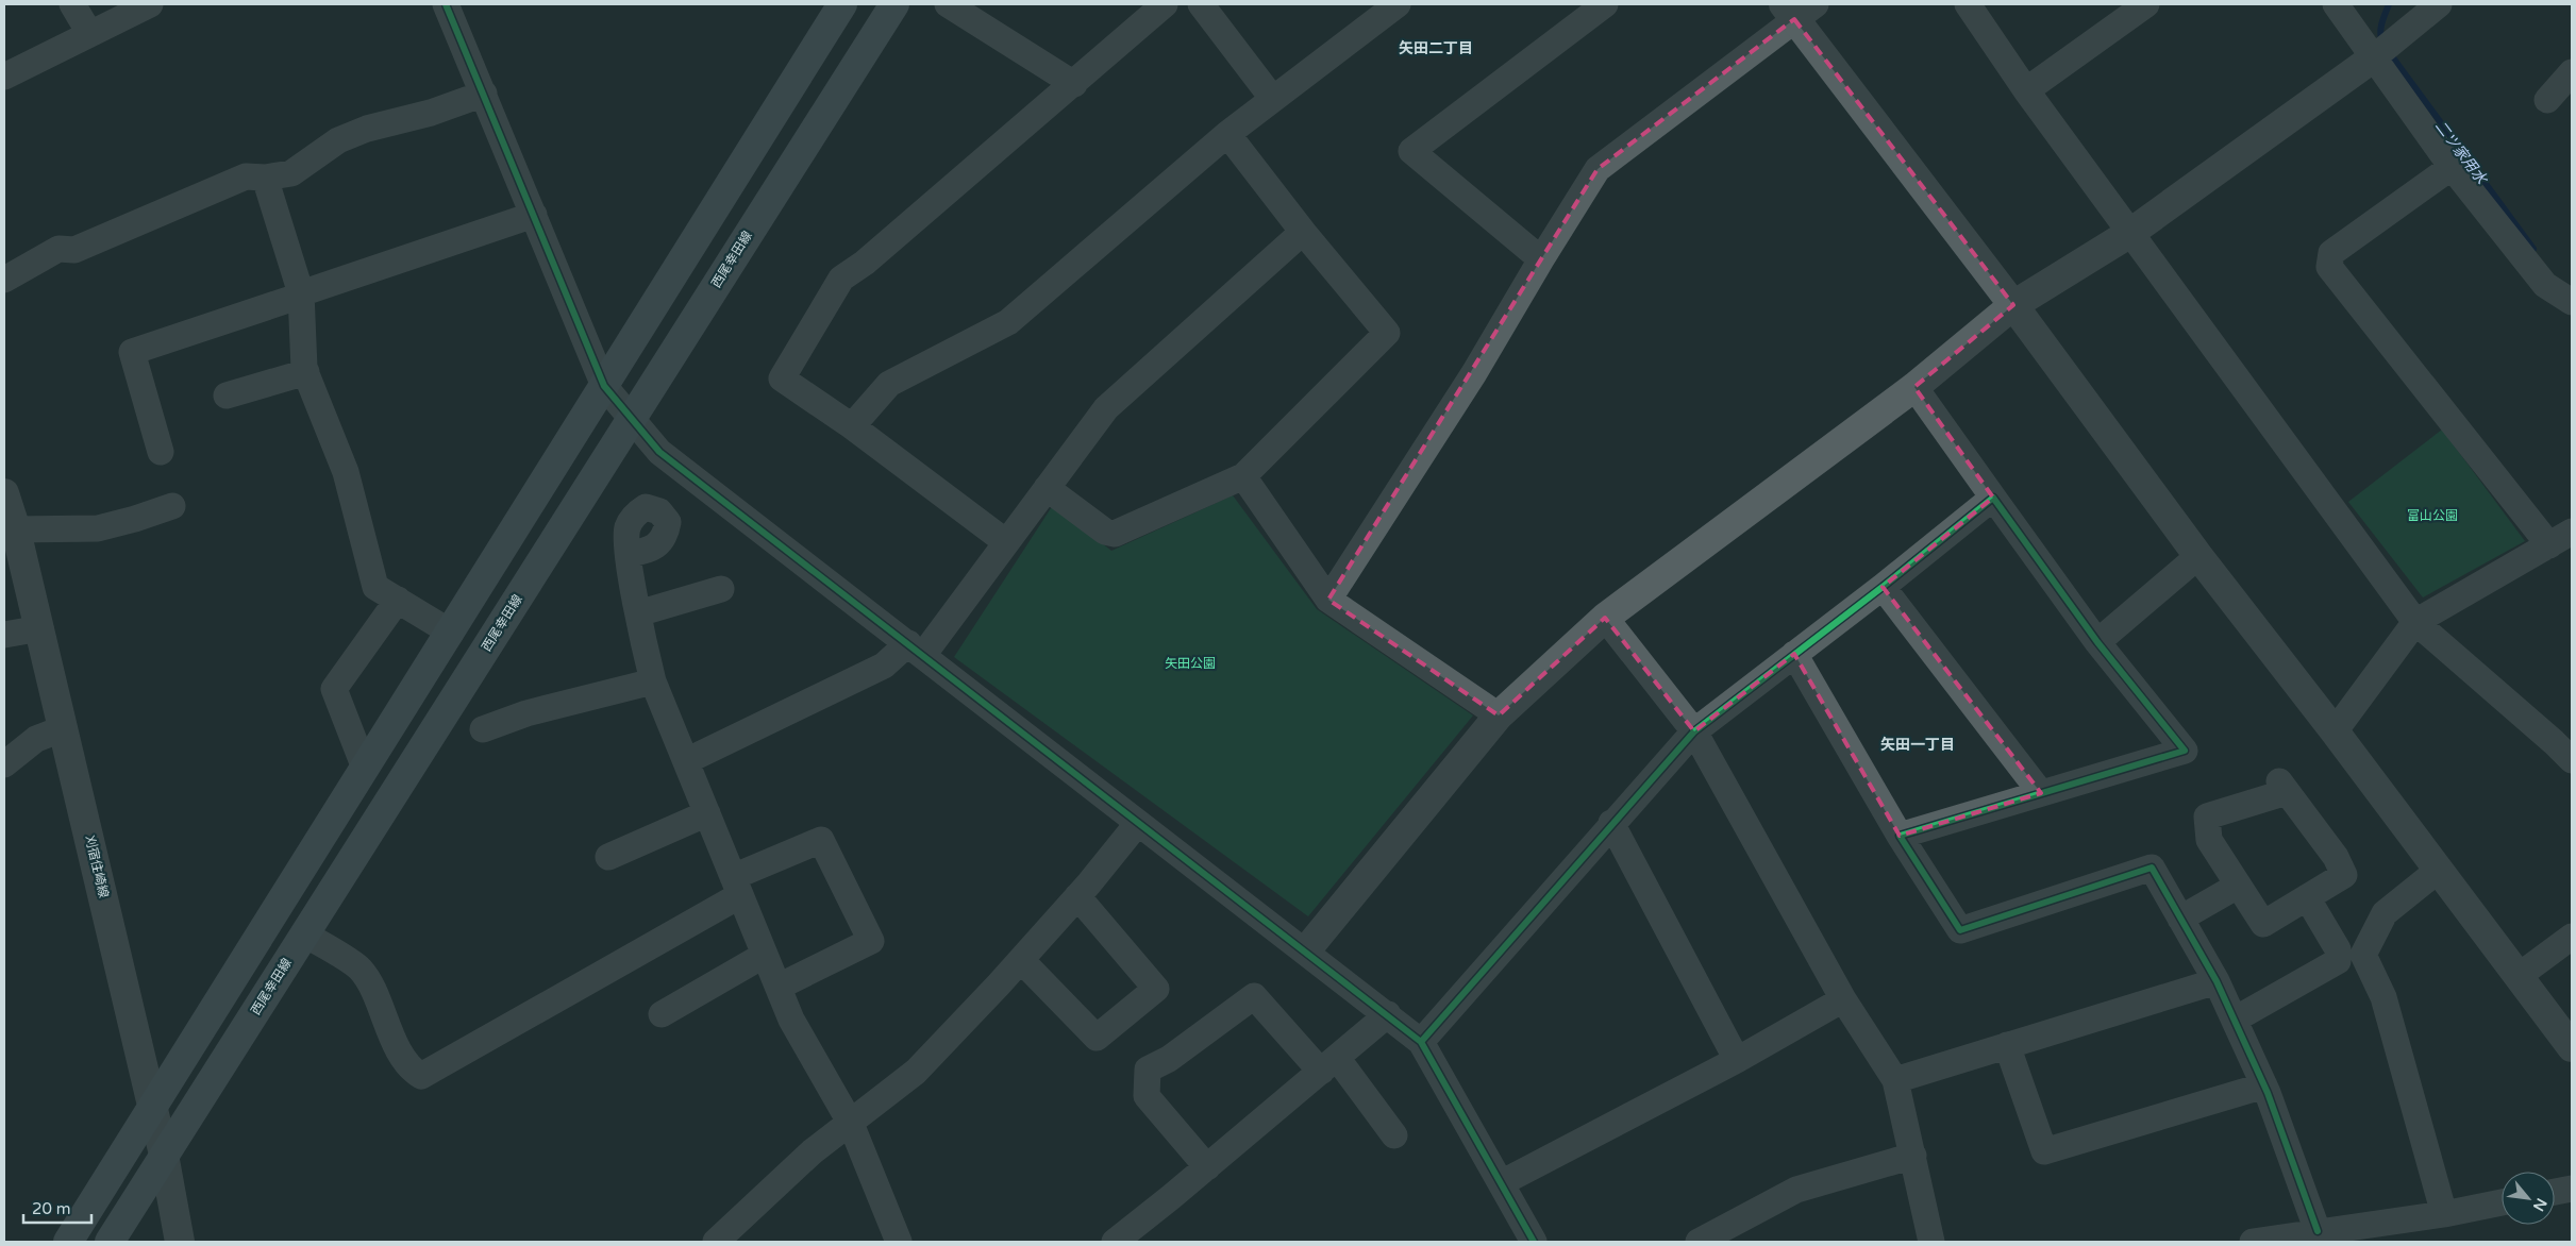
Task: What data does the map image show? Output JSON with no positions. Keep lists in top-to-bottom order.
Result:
{
  "streets": {
    "main road": ["西尾幸田線"],
    "street": ["刈宿住崎線"]
  },
  "crossings": [
    ["西尾幸田線", "刈宿住崎線"]
  ],
  "districts": ["矢田二丁目", "矢田一丁目"],
  "water": ["二ツ家用水"],
  "parks": ["富山公園", "矢田公園"],
  "scale_bar": "20 m",
  "north": "bottom right"
}
